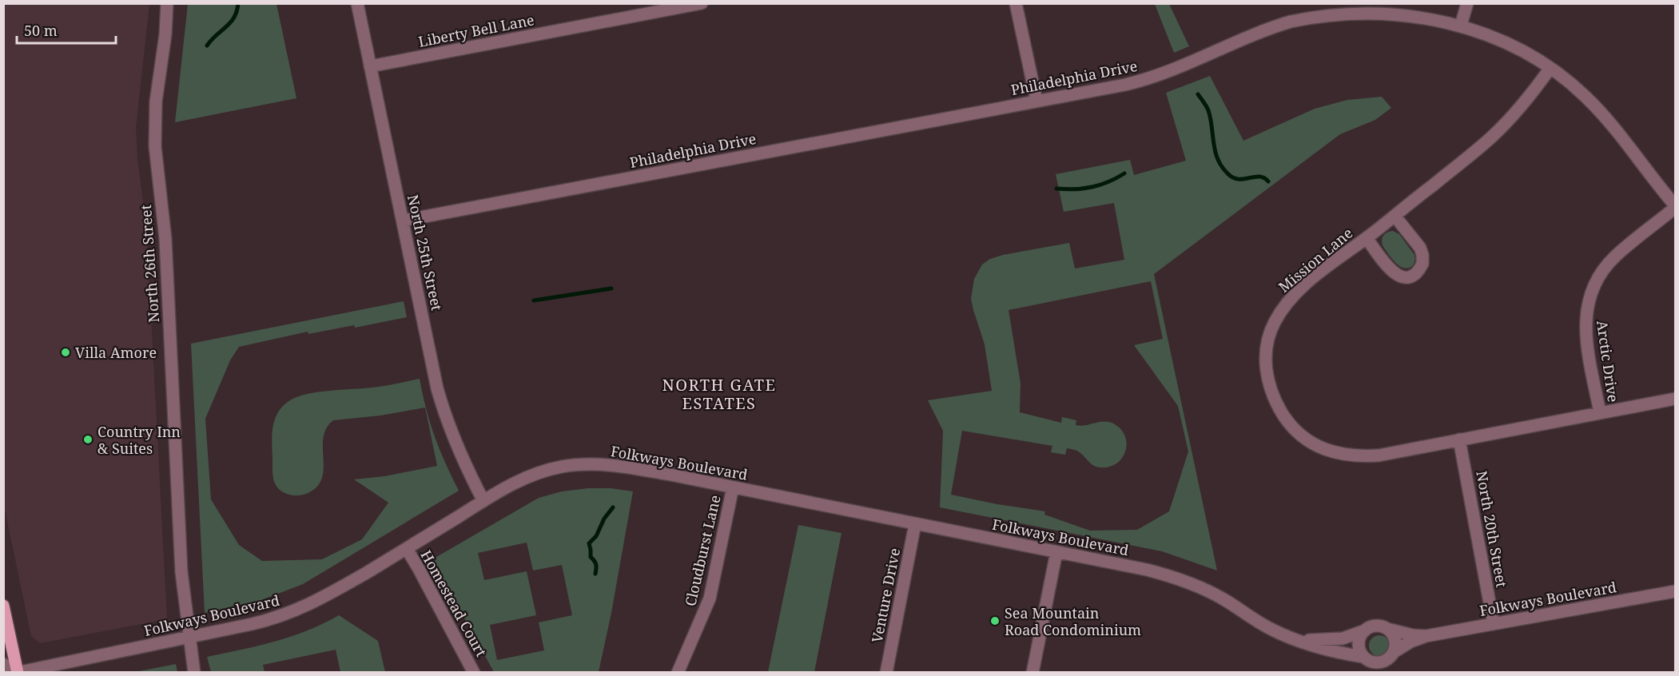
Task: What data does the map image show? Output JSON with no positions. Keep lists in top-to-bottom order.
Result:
{
  "streets": {
    "street": [
      "Liberty Bell Lane",
      "Philadelphia Drive",
      "North 25th Street",
      "Mission Lane",
      "North 26th Street",
      "Arctic Drive",
      "Folkways Boulevard",
      "North 20th Street",
      "Cloudburst Lane",
      "Venture Drive",
      "Homestead Court"
    ]
  },
  "crossings": [
    ["Liberty Bell Lane", "North 25th Street"],
    ["Philadelphia Drive", "North 25th Street"],
    ["Philadelphia Drive", "Mission Lane"],
    ["Philadelphia Drive", "Arctic Drive"],
    ["North 25th Street", "Folkways Boulevard"],
    ["Mission Lane", "Arctic Drive"],
    ["Mission Lane", "North 20th Street"],
    ["North 26th Street", "Folkways Boulevard"],
    ["Folkways Boulevard", "North 20th Street"],
    ["Folkways Boulevard", "Cloudburst Lane"],
    ["Folkways Boulevard", "Venture Drive"],
    ["Folkways Boulevard", "Homestead Court"]
  ],
  "districts": ["NORTH GATE ESTATES"],
  "places": ["Villa Amore", "Country Inn & Suites", "Sea Mountain Road Condominium"],
  "scale_bar": "50 m"
}
